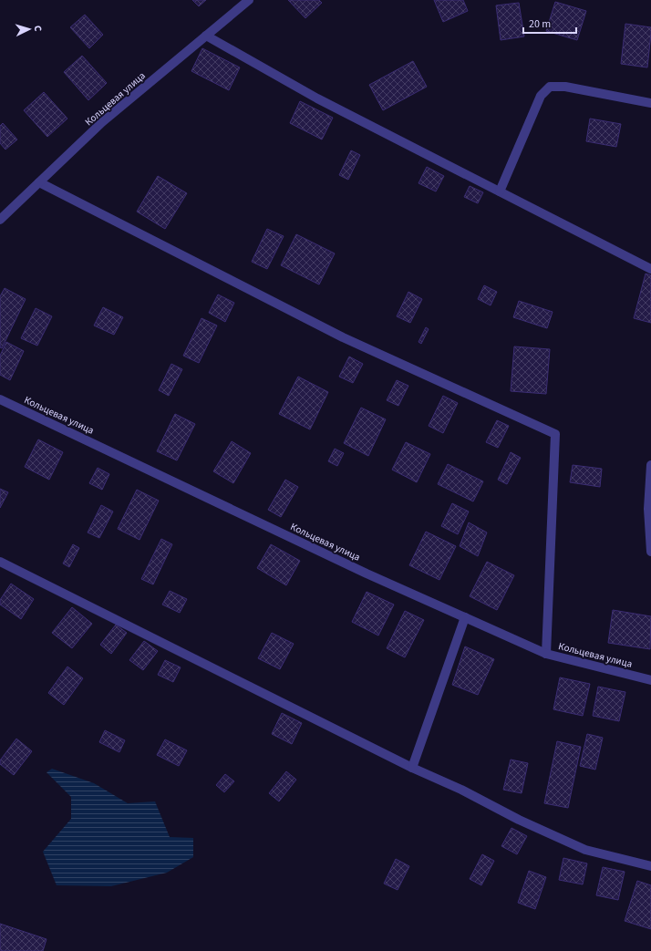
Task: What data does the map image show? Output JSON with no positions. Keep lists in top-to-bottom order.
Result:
{
  "streets": {
    "street": ["Кольцевая улица"]
  },
  "scale_bar": "20 m",
  "north": "right"
}
